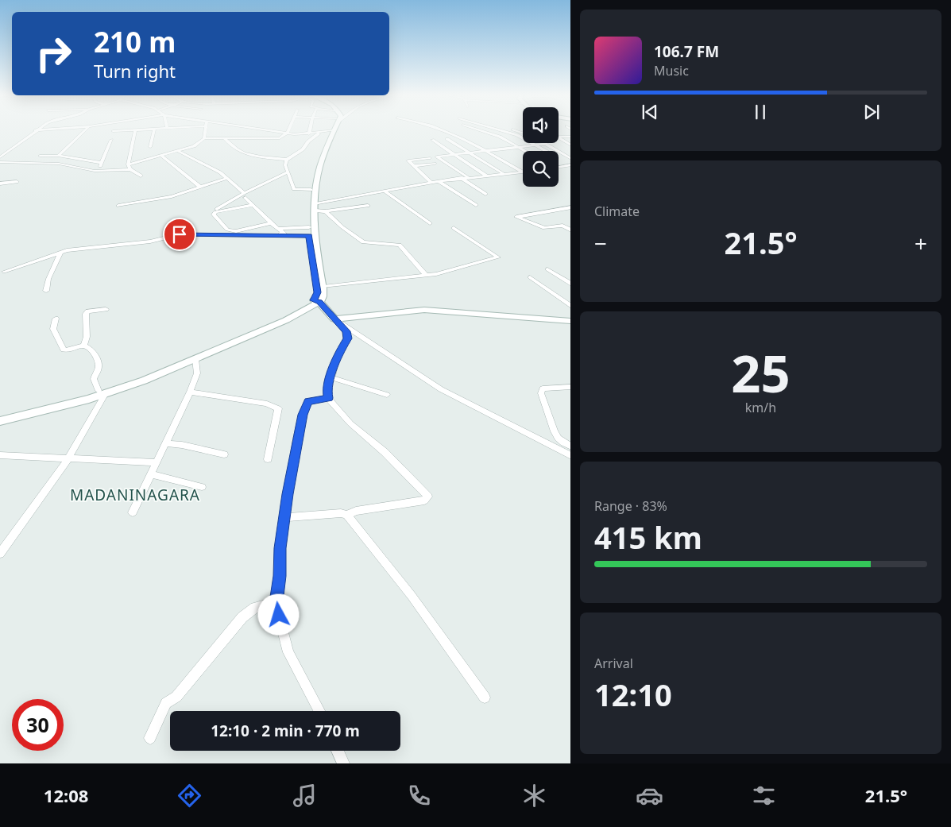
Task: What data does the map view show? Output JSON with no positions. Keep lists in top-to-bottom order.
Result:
{
  "districts": ["MADANINAGARA"],
  "page": {
    "turn": ["210 m", "Turn right"],
    "song": ["106.7 FM", "Music"],
    "tile": [
      "Climate",
      ["25", "km/h"],
      ["Range · 83%", "415 km"],
      ["Arrival", "12:10"]
    ],
    "heat": ["−", "21.5°", "+"],
    "limit": "30",
    "trip": "12:10 · 2 min · 770 m",
    "tabs": ["12:08", "21.5°"]
  }
}
